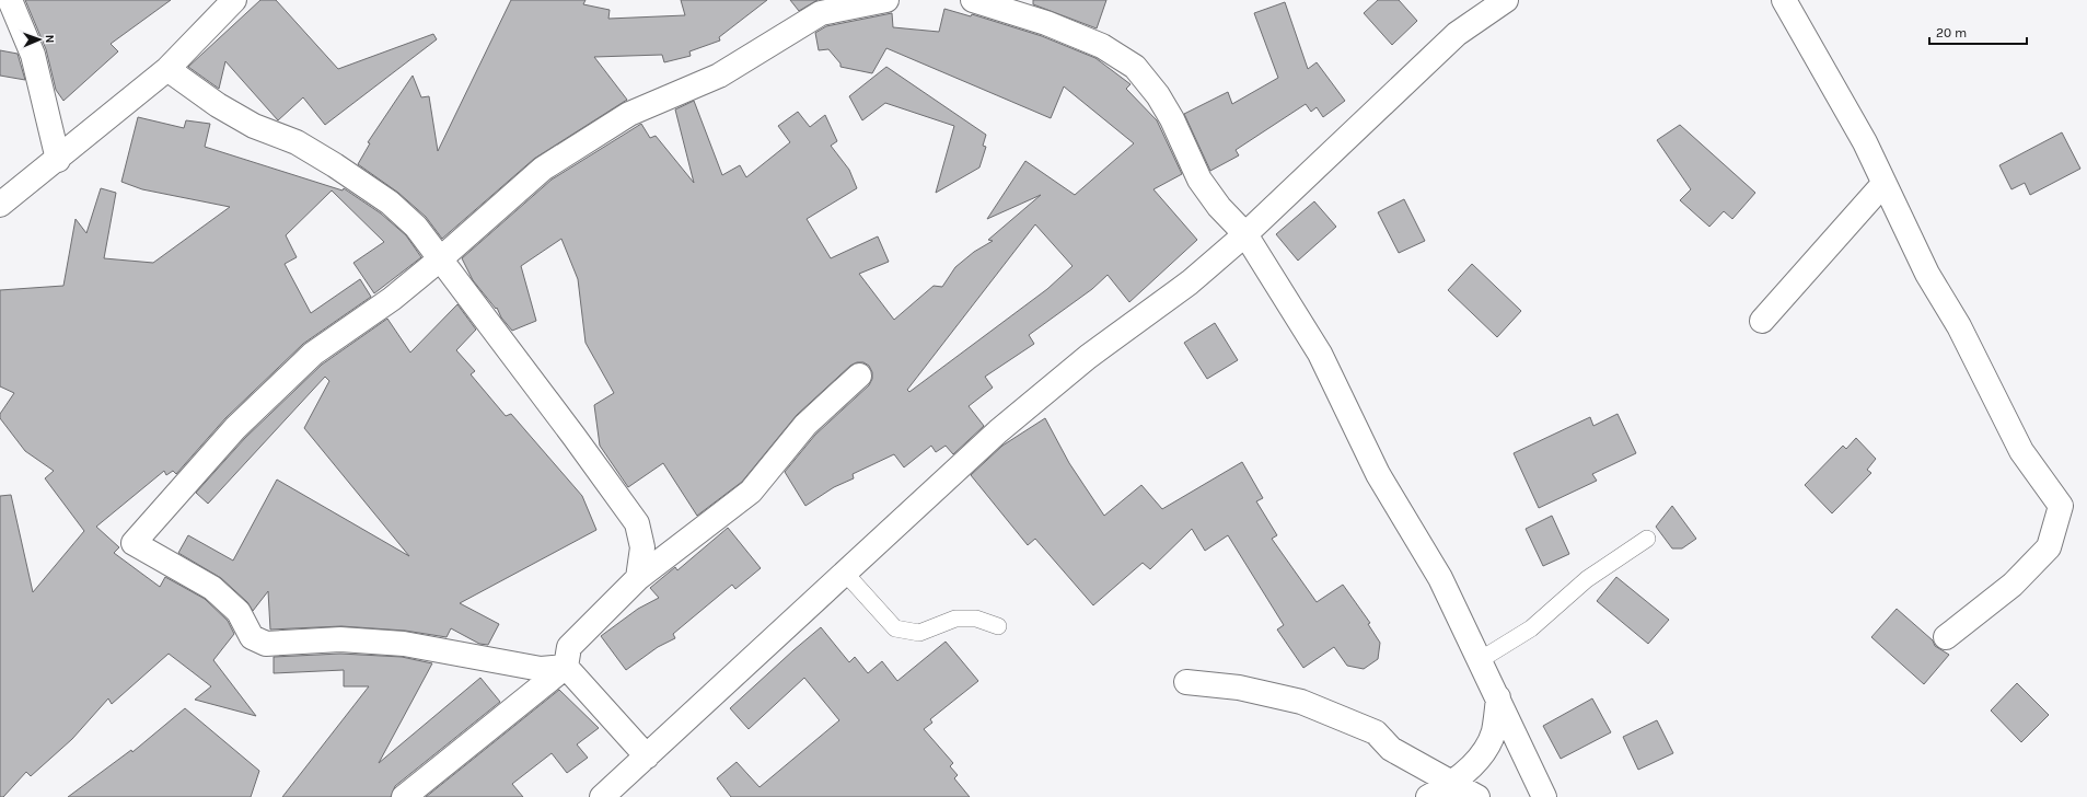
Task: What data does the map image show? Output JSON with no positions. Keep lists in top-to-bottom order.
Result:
{
  "scale_bar": "20 m",
  "north": "right"
}
